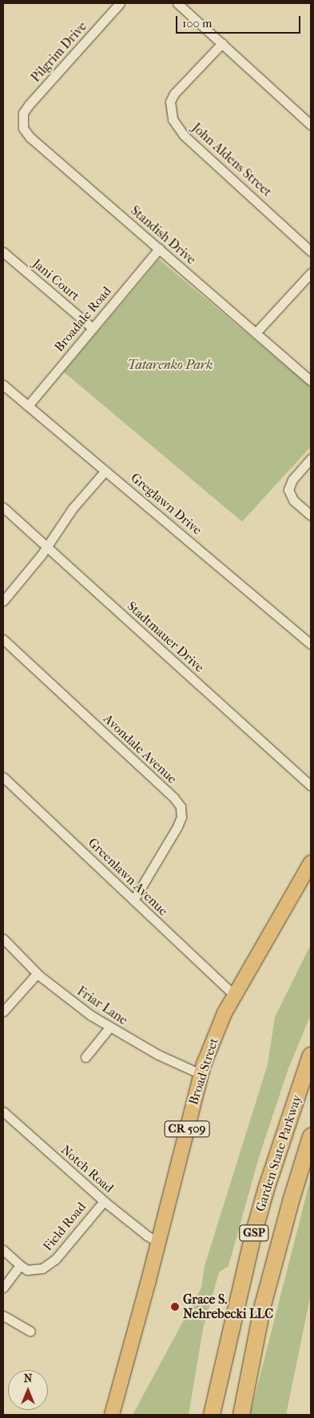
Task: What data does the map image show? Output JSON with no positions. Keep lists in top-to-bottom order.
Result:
{
  "streets": {
    "highway": ["Garden State Parkway", "GSP"],
    "main road": ["Broad Street", "CR 509"],
    "street": [
      "Pilgrim Drive",
      "John Aldens Street",
      "Standish Drive",
      "Jani Court",
      "Broadale Road",
      "Greglawn Drive",
      "Stadtmauer Drive",
      "Avondale Avenue",
      "Greenlawn Avenue",
      "Friar Lane",
      "Notch Road",
      "Field Road"
    ]
  },
  "crossings": [
    ["Pilgrim Drive", "Standish Drive"],
    ["Standish Drive", "Broadale Road"],
    ["Jani Court", "Broadale Road"],
    ["Broadale Road", "Greglawn Drive"],
    ["Avondale Avenue", "Greenlawn Avenue"],
    ["Greenlawn Avenue", "Broad Street"],
    ["Friar Lane", "Broad Street"],
    ["Broad Street", "Notch Road"],
    ["Notch Road", "Field Road"]
  ],
  "parks": ["Tatarenko Park"],
  "places": ["Grace S. Nehrebecki LLC"],
  "scale_bar": "100 m",
  "north": "top"
}
